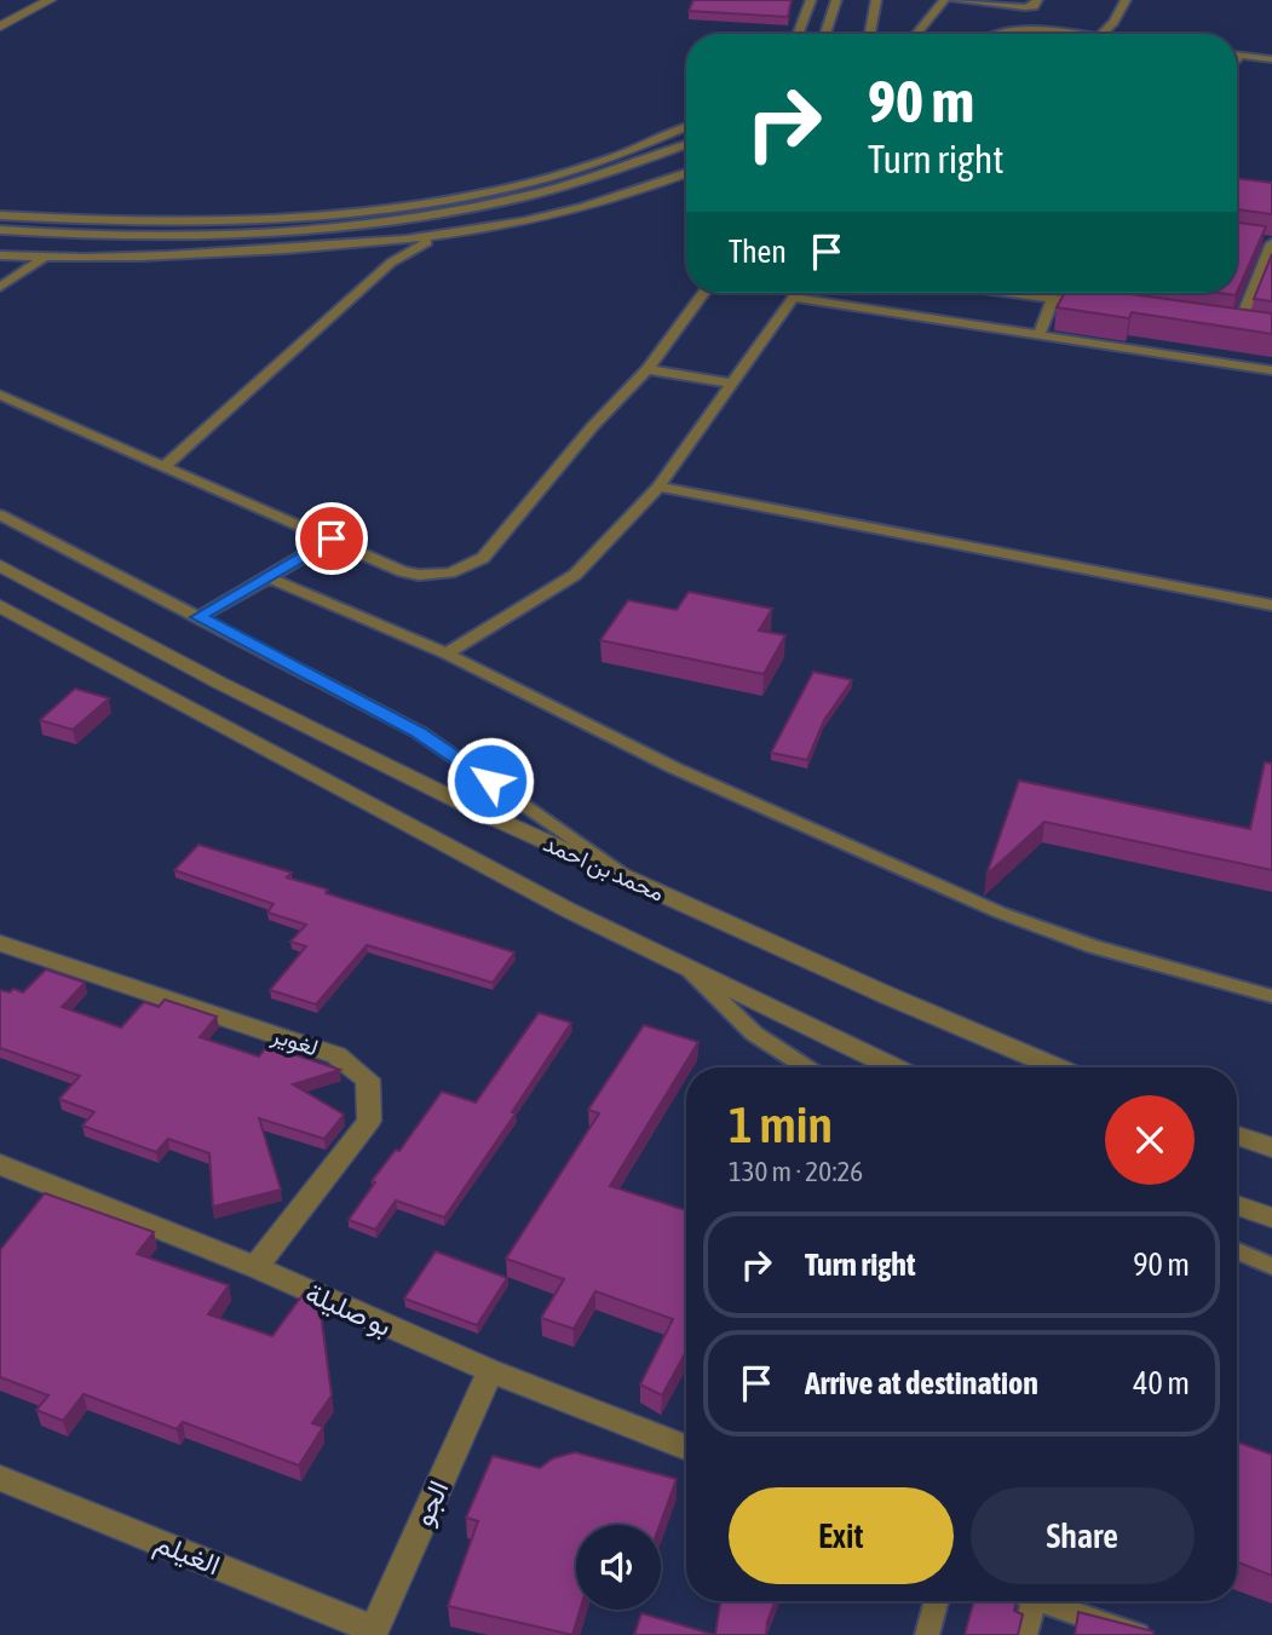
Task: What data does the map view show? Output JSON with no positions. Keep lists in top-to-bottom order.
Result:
{
  "streets": {
    "street": [
      "محمد بن احمد",
      "لغوير",
      "بو صليلة",
      "الجو",
      "الغيلم"
    ]
  },
  "crossings": [
    ["لغوير", "بو صليلة"],
    ["بو صليلة", "الجو"],
    ["الجو", "الغيلم"]
  ],
  "page": {
    "turn": ["90 m", "Turn right"],
    "then": "Then",
    "heading": ["1 min", "130 m · 20:26"],
    "list": [
      {
        "name": "Turn right",
        "value": "90 m"
      },
      {
        "name": "Arrive at destination",
        "value": "40 m"
      }
    ],
    "buttons": ["Exit", "Share"]
  }
}
